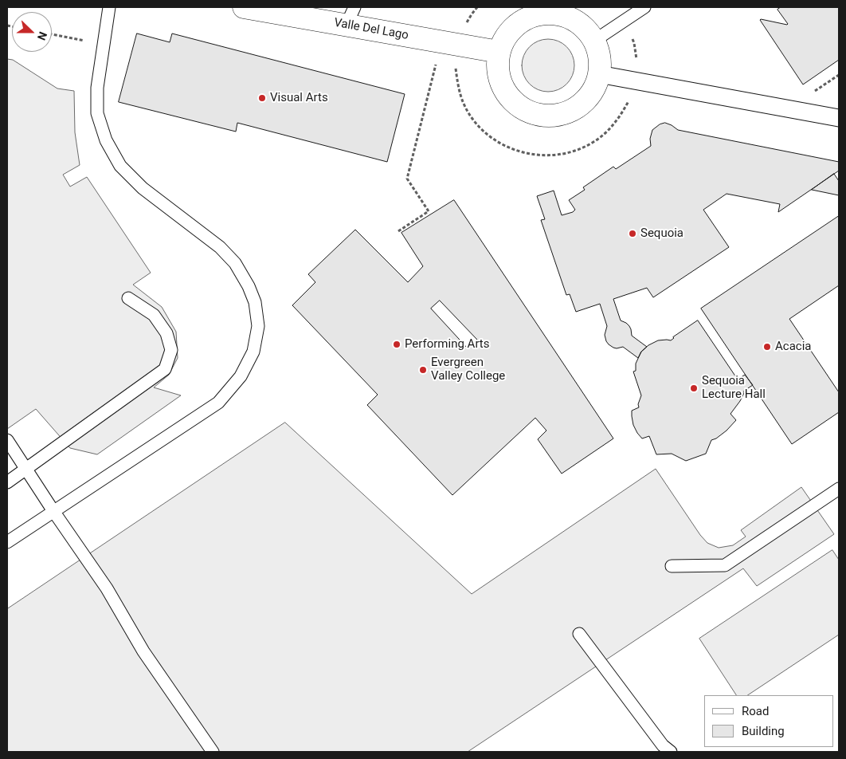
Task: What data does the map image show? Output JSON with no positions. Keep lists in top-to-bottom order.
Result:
{
  "streets": {
    "street": ["Valle Del Lago"]
  },
  "places": [
    "Visual Arts",
    "Sequoia",
    "Performing Arts",
    "Acacia",
    "Evergreen Valley College",
    "Sequoia Lecture Hall"
  ],
  "legend": ["Road", "Building"],
  "north": "right"
}
